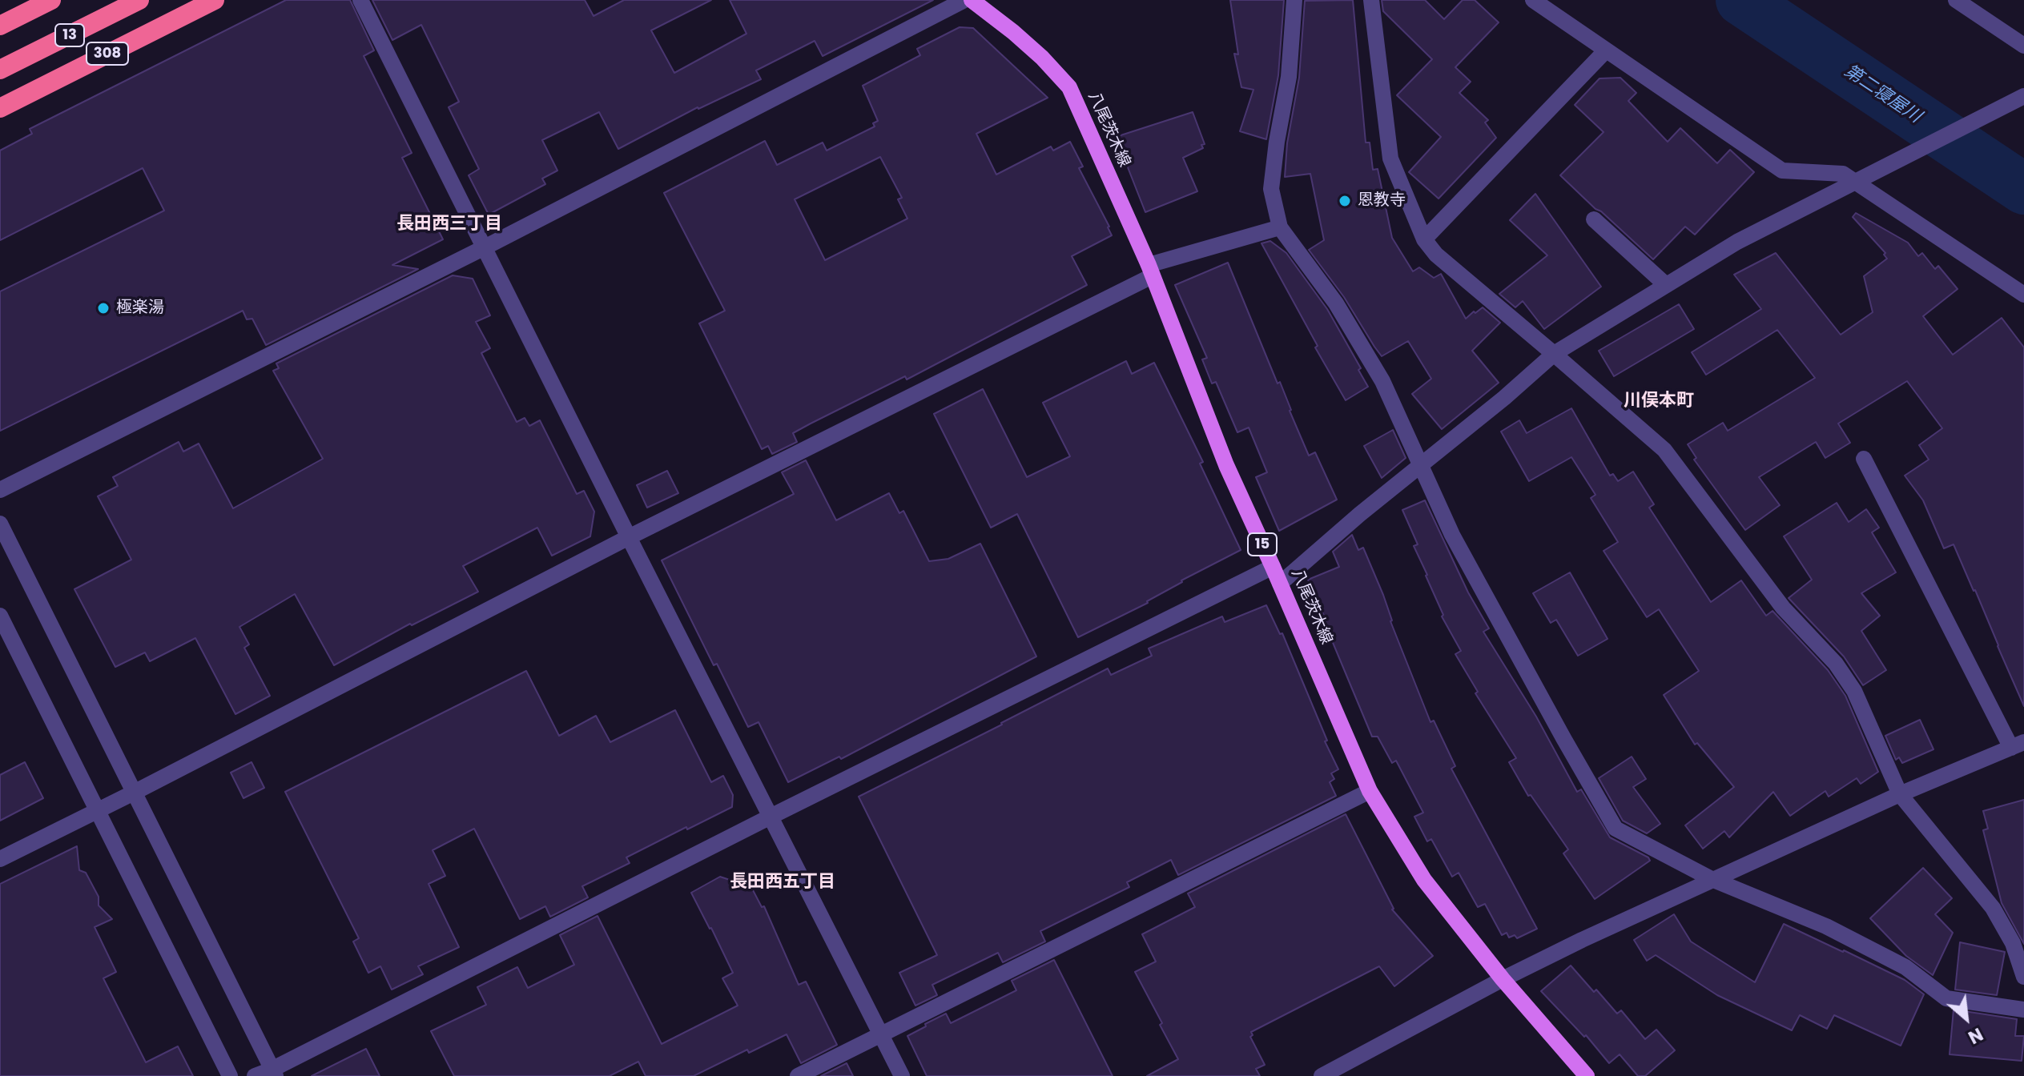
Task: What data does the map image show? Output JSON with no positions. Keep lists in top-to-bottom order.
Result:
{
  "streets": {
    "highway": ["13", "308"],
    "main road": ["八尾茨木線", "15"]
  },
  "districts": ["長田西三丁目", "川俣本町", "長田西五丁目"],
  "water": ["第二寝屋川"],
  "places": ["恩教寺", "極楽湯"],
  "north": "bottom right"
}
